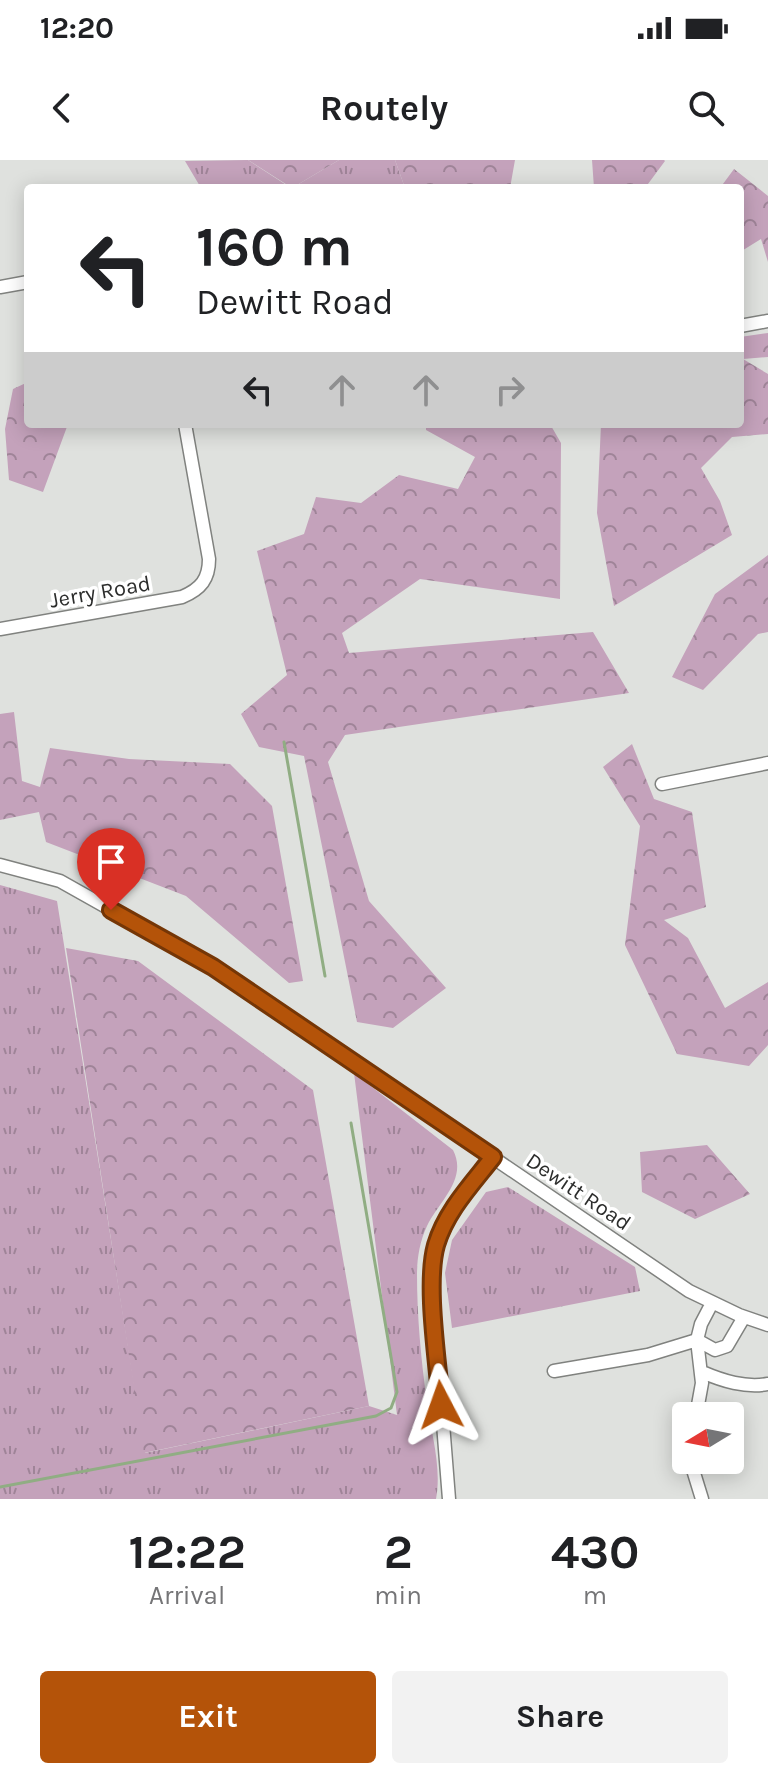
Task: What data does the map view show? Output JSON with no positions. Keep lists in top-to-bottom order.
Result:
{
  "streets": {
    "street": ["Jerry Road", "Dewitt Road"]
  },
  "north": "left",
  "page": {
    "status": "12:20",
    "header": "Routely",
    "turn": ["160 m", "Dewitt Road"],
    "eta": [
      "12:22",
      "Arrival",
      "2",
      "min",
      "430",
      "m"
    ],
    "buttons": ["Exit", "Share"]
  }
}
